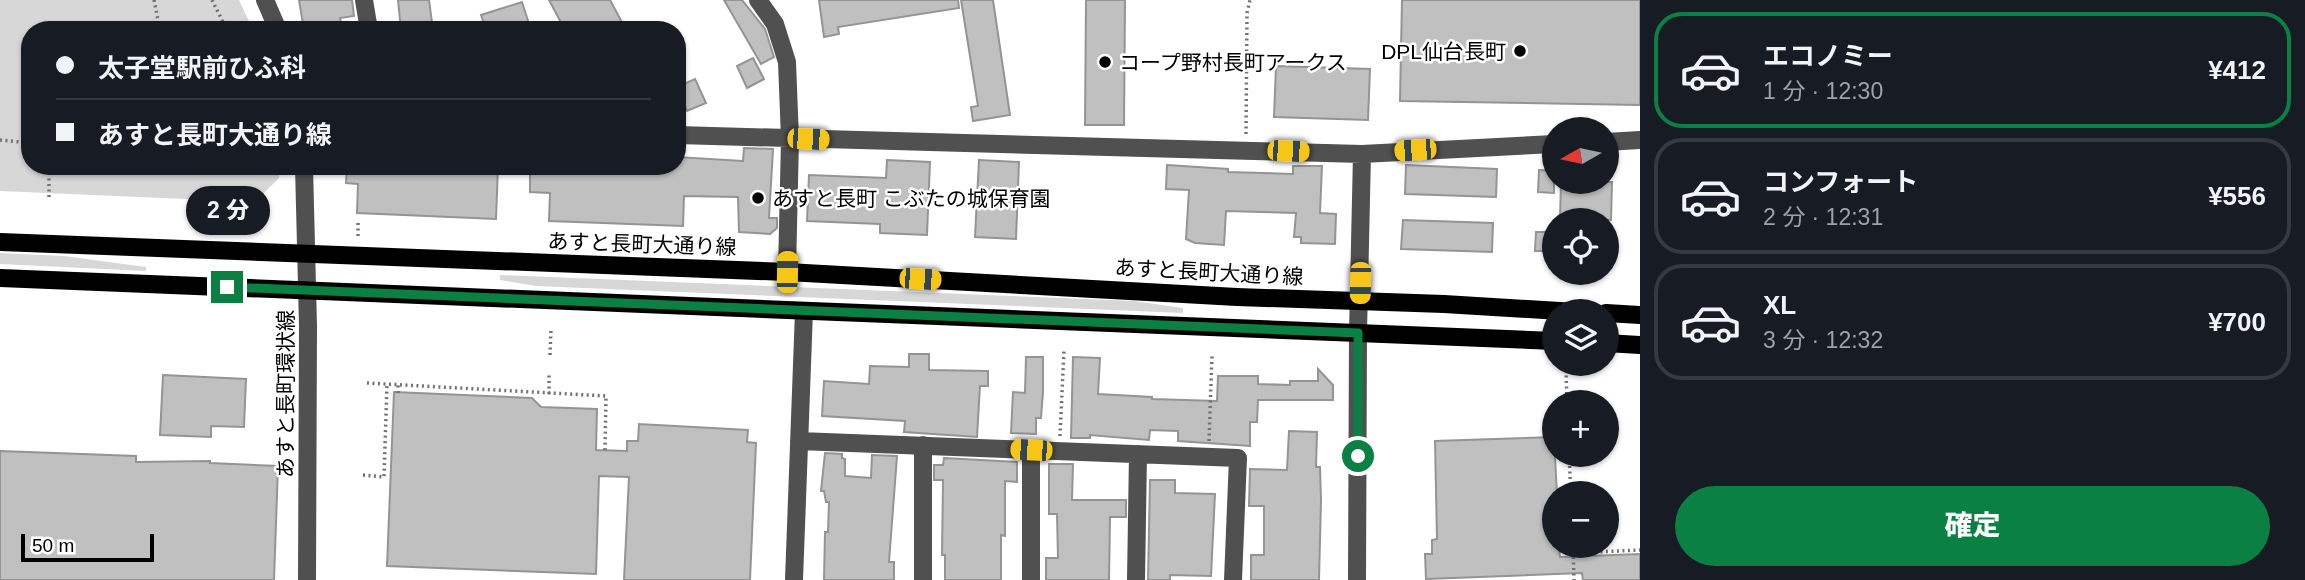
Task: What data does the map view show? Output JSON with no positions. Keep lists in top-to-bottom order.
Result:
{
  "streets": {
    "main road": ["あすと長町大通り線"],
    "street": ["あすと長町環状線"]
  },
  "crossings": [
    ["あすと長町大通り線", "あすと長町環状線"]
  ],
  "places": ["DPL仙台長町", "コープ野村長町アークス", "あすと長町 こぶたの城保育園"],
  "scale_bar": "50 m",
  "north": "left",
  "page": {
    "list": [
      {
        "name": "エコノミー",
        "note": "1 分 · 12:30",
        "value": "¥412"
      },
      {
        "name": "コンフォート",
        "note": "2 分 · 12:31",
        "value": "¥556"
      },
      {
        "name": "XL",
        "note": "3 分 · 12:32",
        "value": "¥700"
      }
    ],
    "banner": ["太子堂駅前ひふ科", "あすと長町大通り線"],
    "map_buttons": ["+", "−"],
    "bubble": "2 分",
    "buttons": "確定",
    "scale": "50 m"
  }
}
